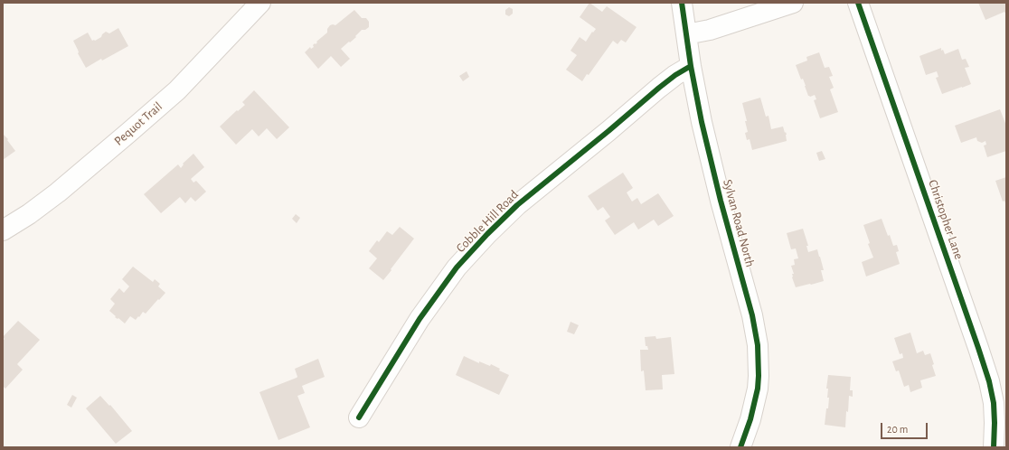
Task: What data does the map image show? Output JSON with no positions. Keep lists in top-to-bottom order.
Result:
{
  "streets": {
    "street": [
      "Pequot Trail",
      "Christopher Lane",
      "Cobble Hill Road",
      "Sylvan Road North"
    ]
  },
  "crossings": [
    ["Cobble Hill Road", "Sylvan Road North"]
  ],
  "scale_bar": "20 m"
}
